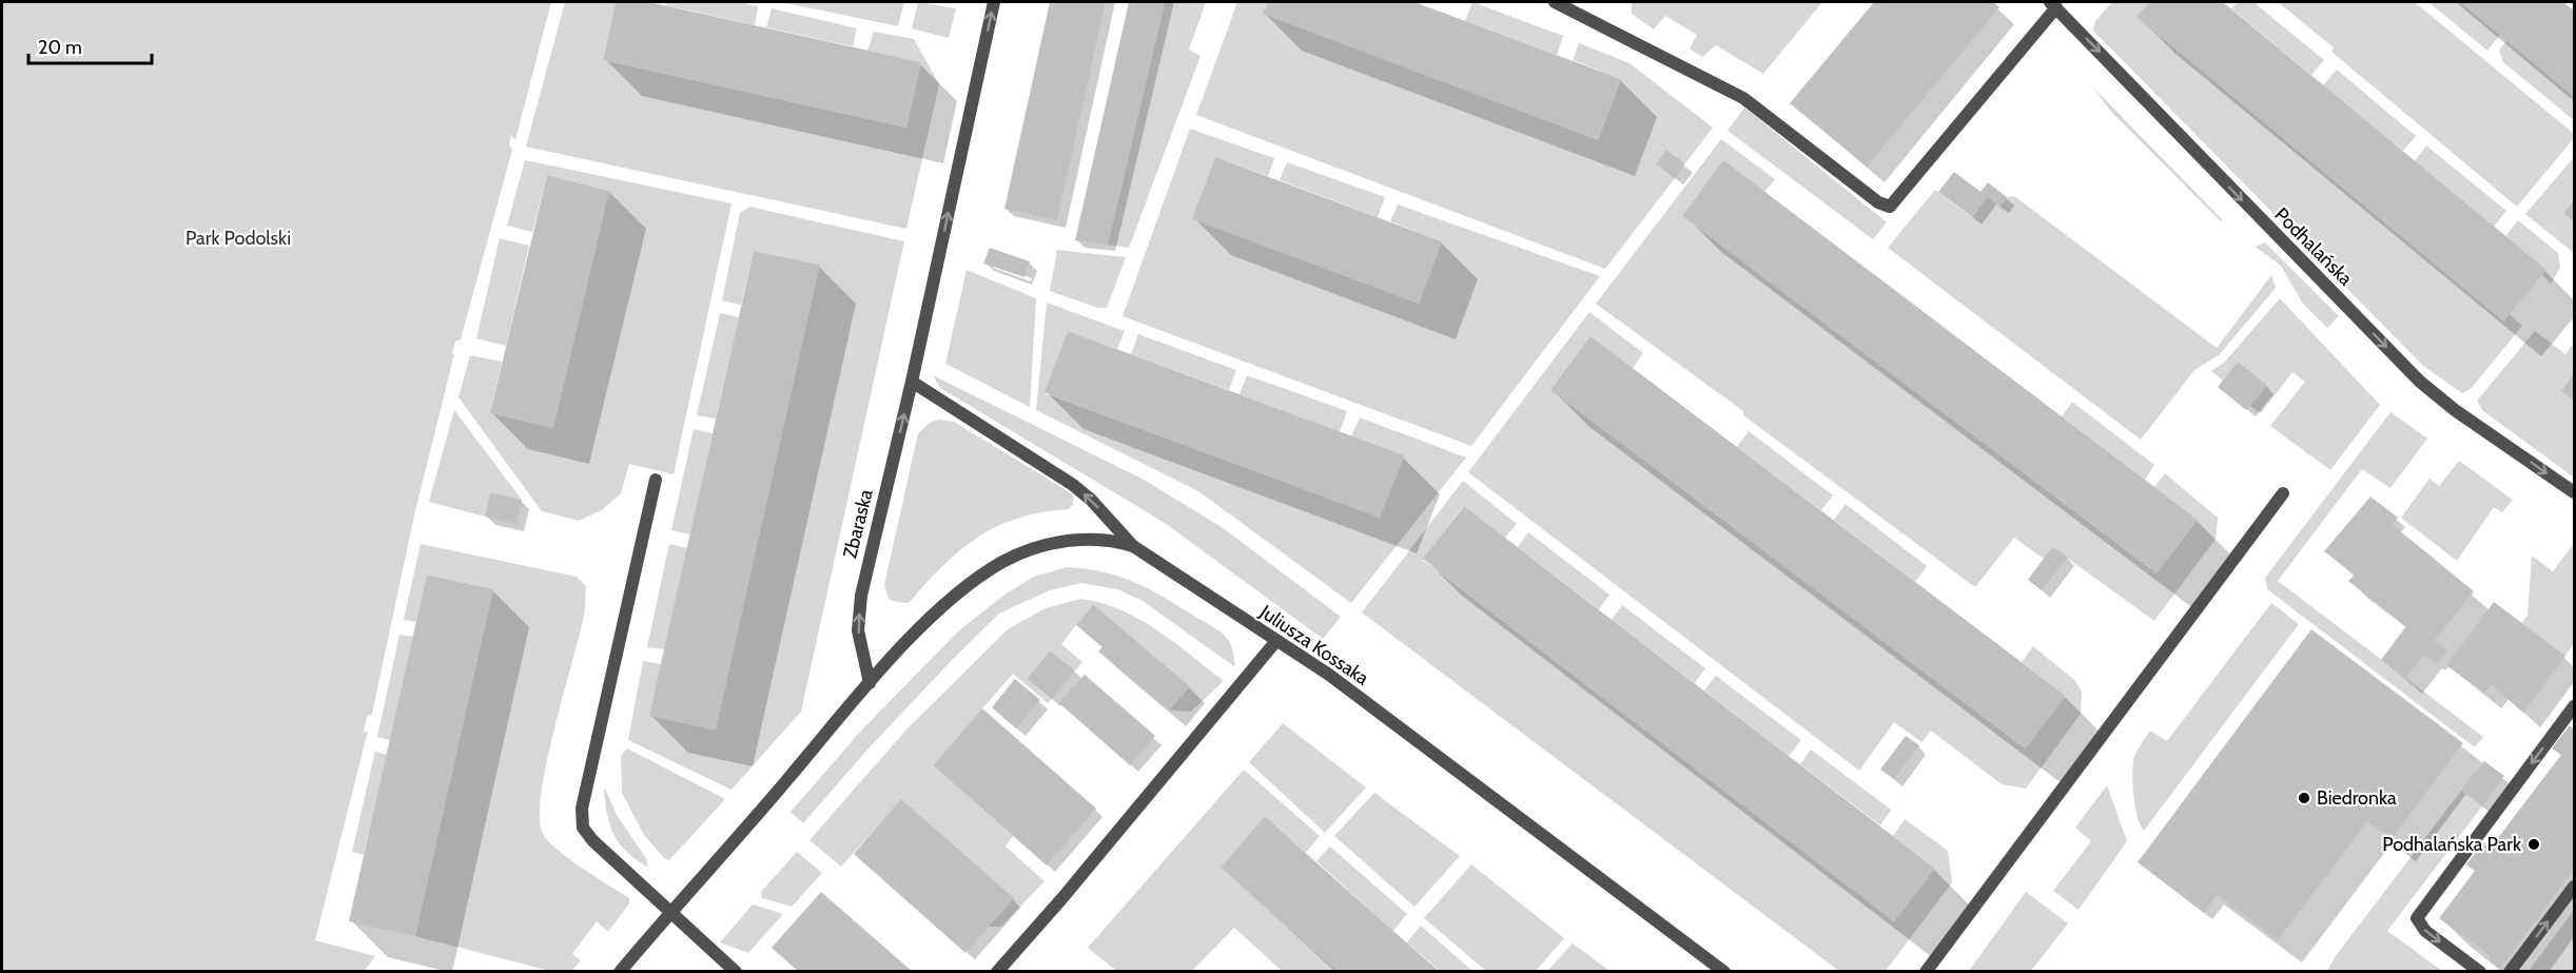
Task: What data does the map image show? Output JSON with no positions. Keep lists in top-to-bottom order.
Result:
{
  "streets": {
    "street": ["Podhalańska", "Zbaraska", "Juliusza Kossaka"]
  },
  "crossings": [
    ["Zbaraska", "Juliusza Kossaka"]
  ],
  "one_way": ["Podhalańska", "Zbaraska"],
  "parks": ["Park Podolski"],
  "places": ["Biedronka", "Podhalańska Park"],
  "scale_bar": "20 m"
}
